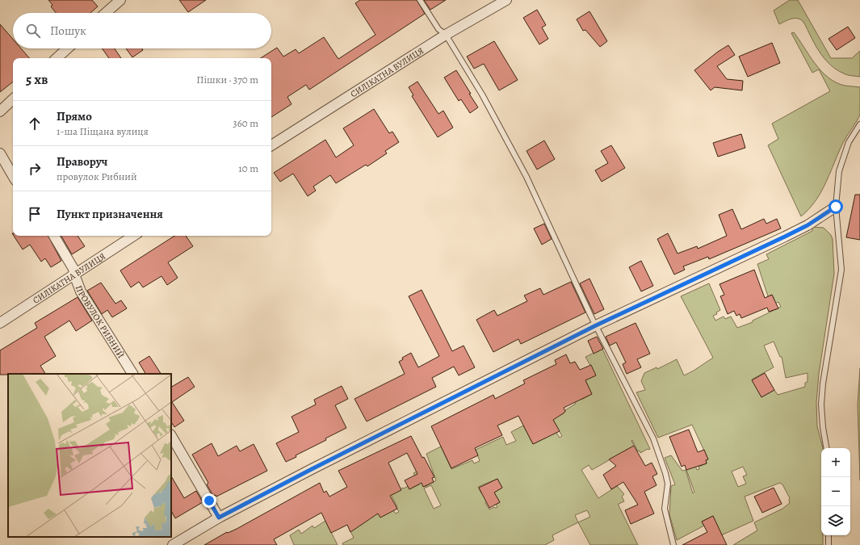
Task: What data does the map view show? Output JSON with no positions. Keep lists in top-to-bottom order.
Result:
{
  "streets": {
    "street": ["СИЛІКАТНА ВУЛИЦЯ", "ПРОВУЛОК РИБНИЙ"]
  },
  "crossings": [
    ["СИЛІКАТНА ВУЛИЦЯ", "ПРОВУЛОК РИБНИЙ"]
  ],
  "page": {
    "search": "Пошук",
    "heading": ["5 хв", "Пішки · 370 m"],
    "list": [
      ["Прямо", "1-ша Піщана вулиця", "360 m"],
      ["Праворуч", "провулок Рибний", "10 m"],
      "Пункт призначення"
    ],
    "map_buttons": ["+", "−"]
  }
}
